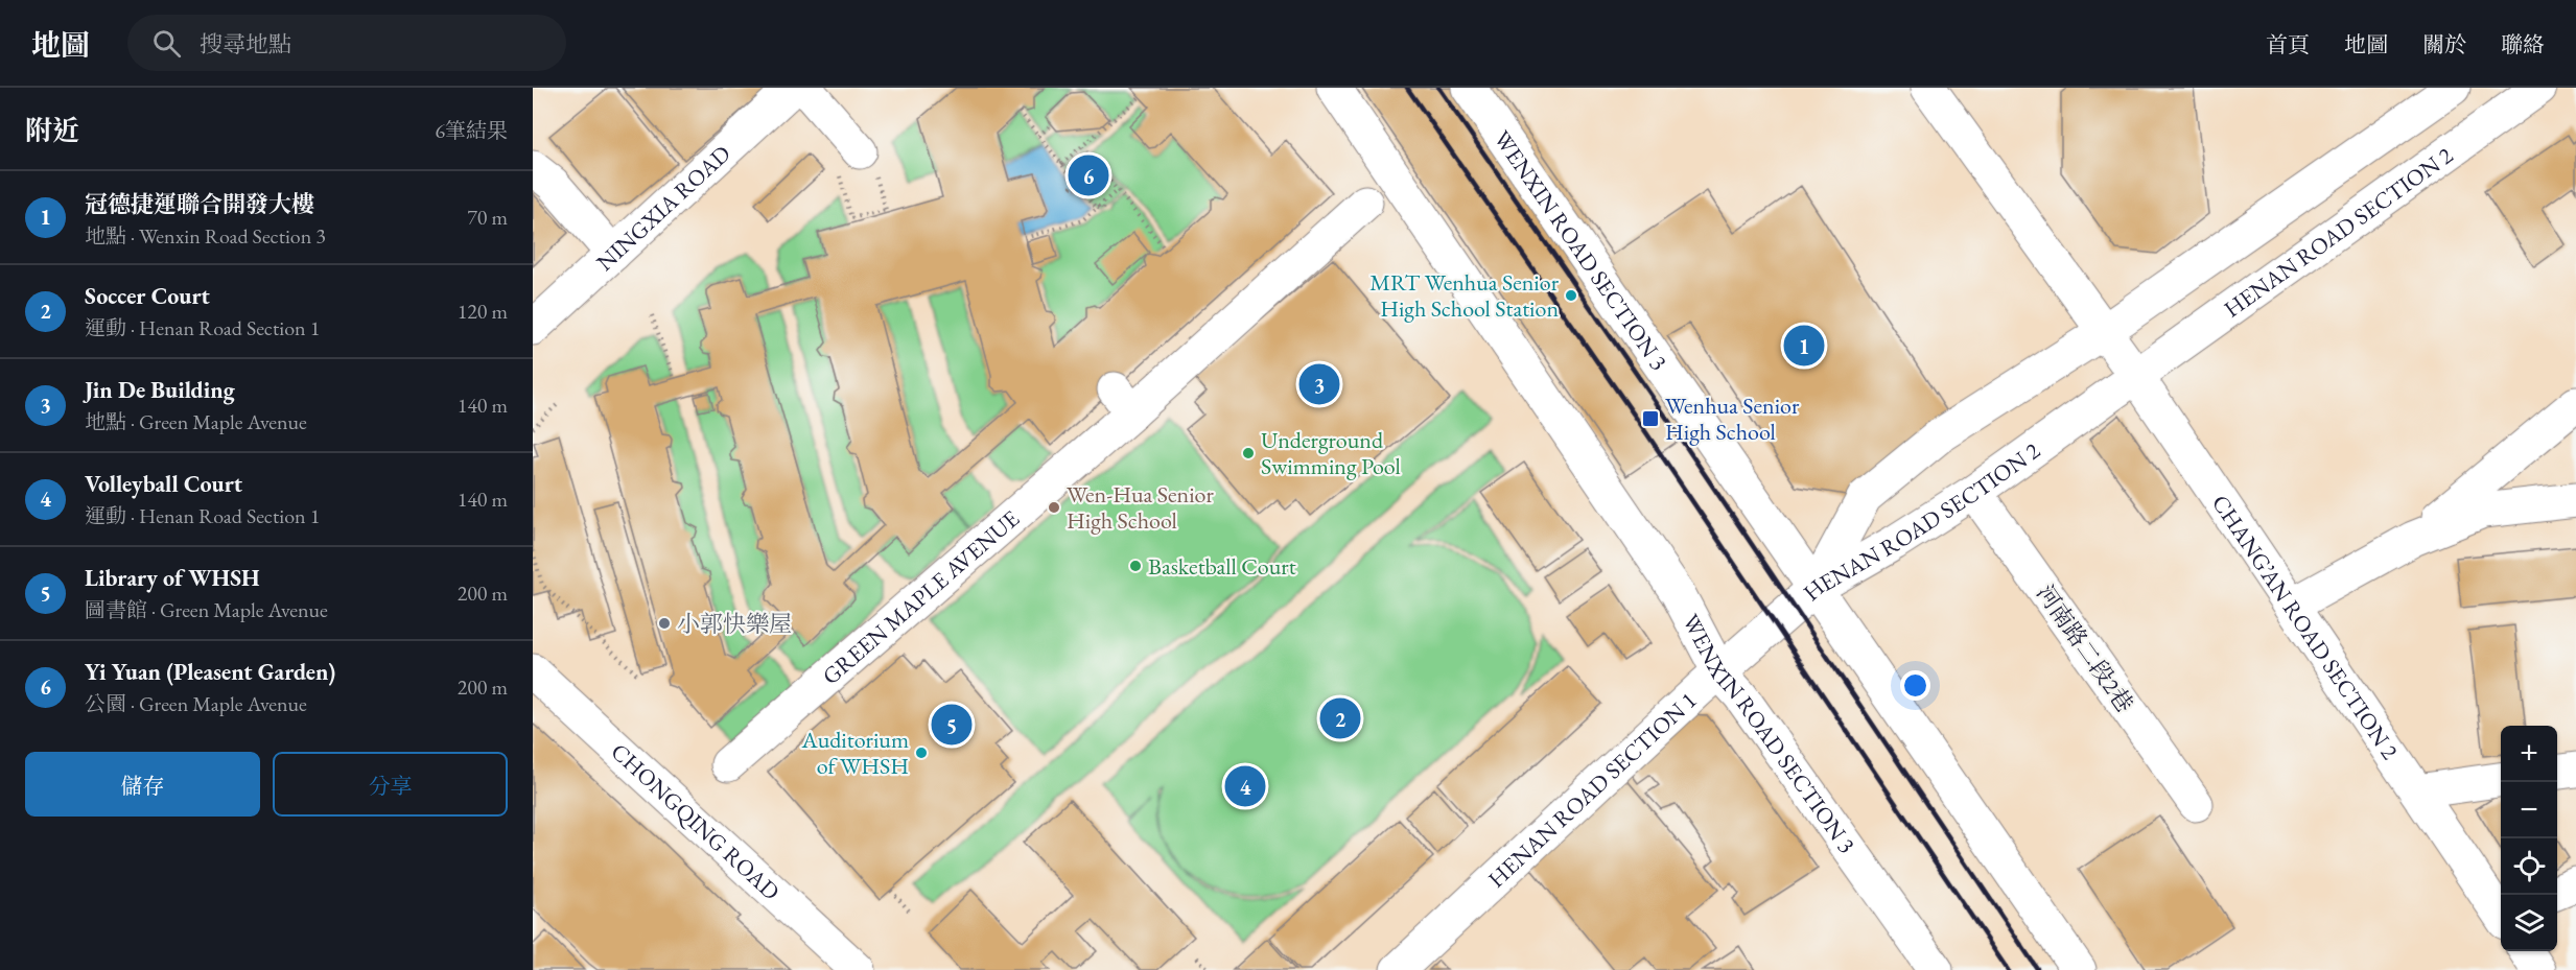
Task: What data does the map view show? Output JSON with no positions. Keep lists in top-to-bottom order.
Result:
{
  "streets": {
    "street": [
      "NINGXIA ROAD",
      "HENAN ROAD SECTION 2",
      "WENXIN ROAD SECTION 3",
      "GREEN MAPLE AVENUE",
      "CHANG’AN ROAD SECTION 2",
      "河南路二段2巷",
      "HENAN ROAD SECTION 1",
      "CHONGQING ROAD"
    ]
  },
  "crossings": [
    ["HENAN ROAD SECTION 2", "WENXIN ROAD SECTION 3"],
    ["HENAN ROAD SECTION 2", "CHANG’AN ROAD SECTION 2"],
    ["HENAN ROAD SECTION 2", "河南路二段2巷"],
    ["HENAN ROAD SECTION 2", "HENAN ROAD SECTION 1"],
    ["WENXIN ROAD SECTION 3", "HENAN ROAD SECTION 1"]
  ],
  "places": {
    "other": [
      "MRT Wenhua Senior High School Station",
      "Underground Swimming Pool",
      "Wen-Hua Senior High School",
      "Basketball Court",
      "小郭快樂屋",
      "Auditorium of WHSH"
    ],
    "transit": ["Wenhua Senior High School"]
  },
  "page": {
    "header": "地圖",
    "search": "搜尋地點",
    "nav": [
      "首頁",
      "地圖",
      "關於",
      "聯絡"
    ],
    "heading": ["附近", "6筆結果"],
    "pins": [
      "6",
      "1",
      "3",
      "2",
      "5",
      "4"
    ],
    "list": [
      {
        "mark": "1",
        "name": "冠德捷運聯合開發大樓",
        "note": "地點 · Wenxin Road Section 3",
        "value": "70 m"
      },
      {
        "mark": "2",
        "name": "Soccer Court",
        "note": "運動 · Henan Road Section 1",
        "value": "120 m"
      },
      {
        "mark": "3",
        "name": "Jin De Building",
        "note": "地點 · Green Maple Avenue",
        "value": "140 m"
      },
      {
        "mark": "4",
        "name": "Volleyball Court",
        "note": "運動 · Henan Road Section 1",
        "value": "140 m"
      },
      {
        "mark": "5",
        "name": "Library of WHSH",
        "note": "圖書館 · Green Maple Avenue",
        "value": "200 m"
      },
      {
        "mark": "6",
        "name": "Yi Yuan (Pleasent Garden)",
        "note": "公園 · Green Maple Avenue",
        "value": "200 m"
      }
    ],
    "map_buttons": ["+", "−"],
    "buttons": ["儲存", "分享"]
  }
}
